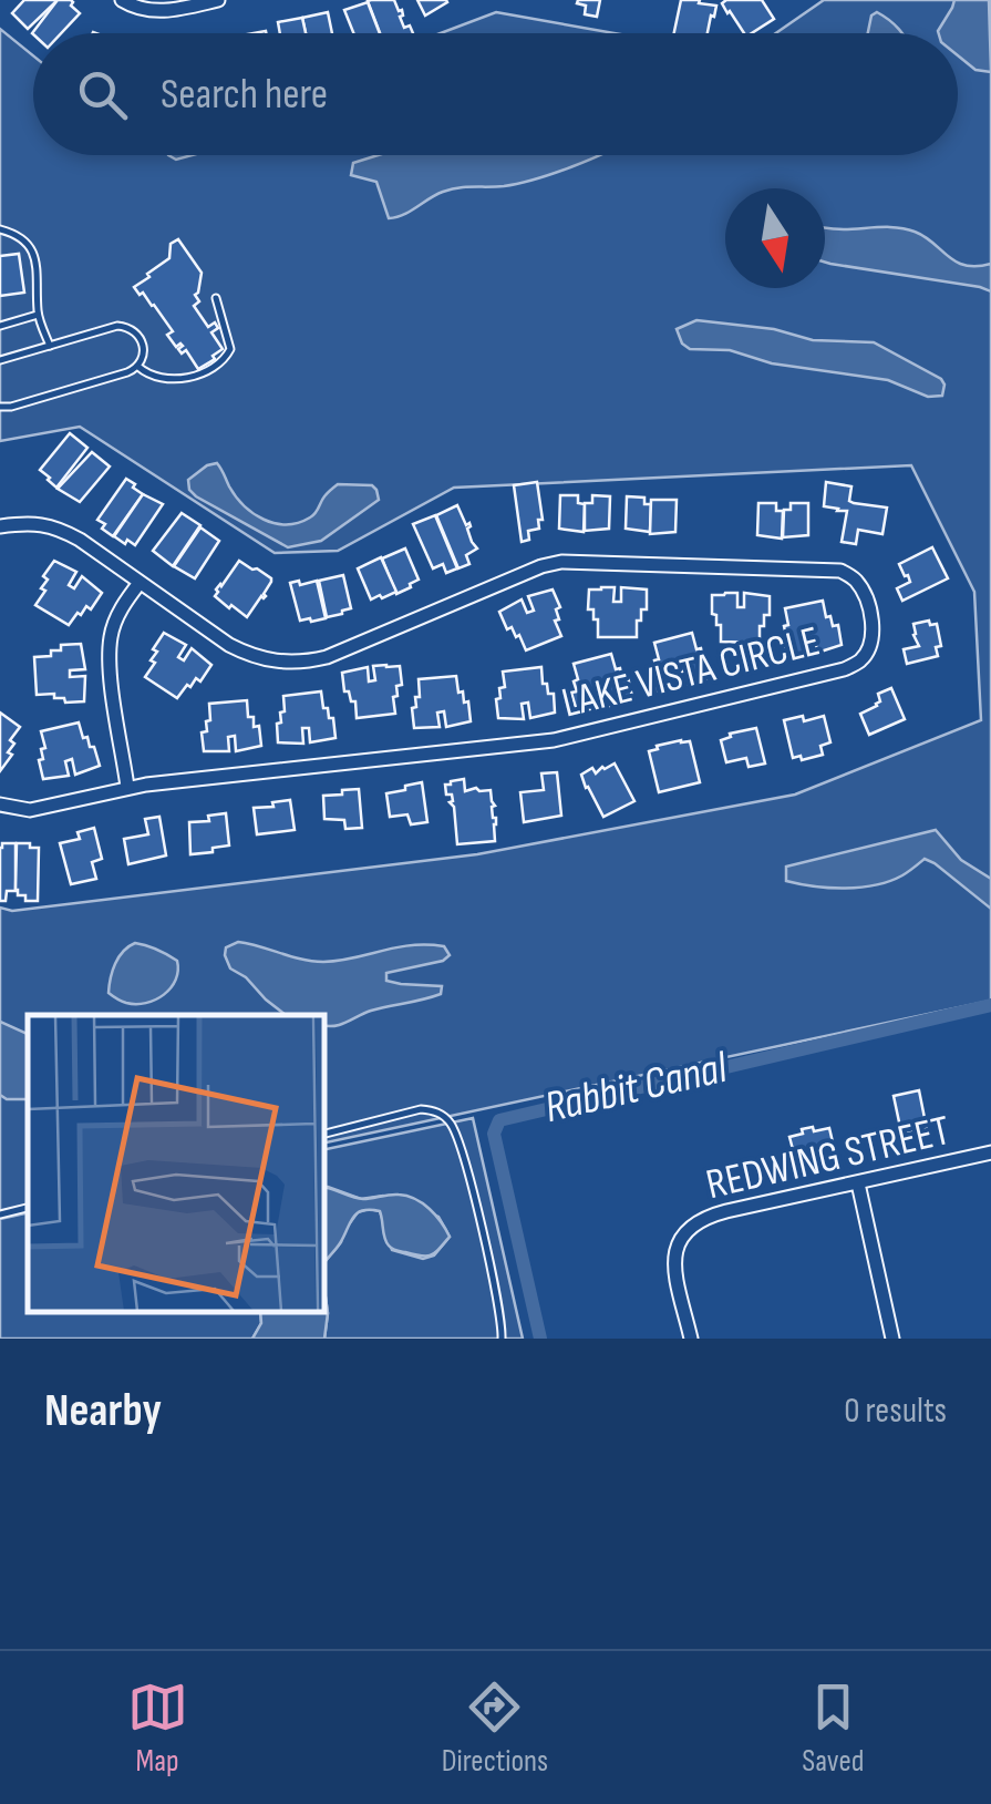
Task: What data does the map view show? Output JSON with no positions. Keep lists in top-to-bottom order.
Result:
{
  "streets": {
    "street": ["LAKE VISTA CIRCLE", "REDWING STREET"]
  },
  "water": ["Rabbit Canal"],
  "north": "bottom",
  "page": {
    "search": "Search here",
    "heading": ["Nearby", "0 results"],
    "nav": ["Map", "Directions", "Saved"]
  }
}
